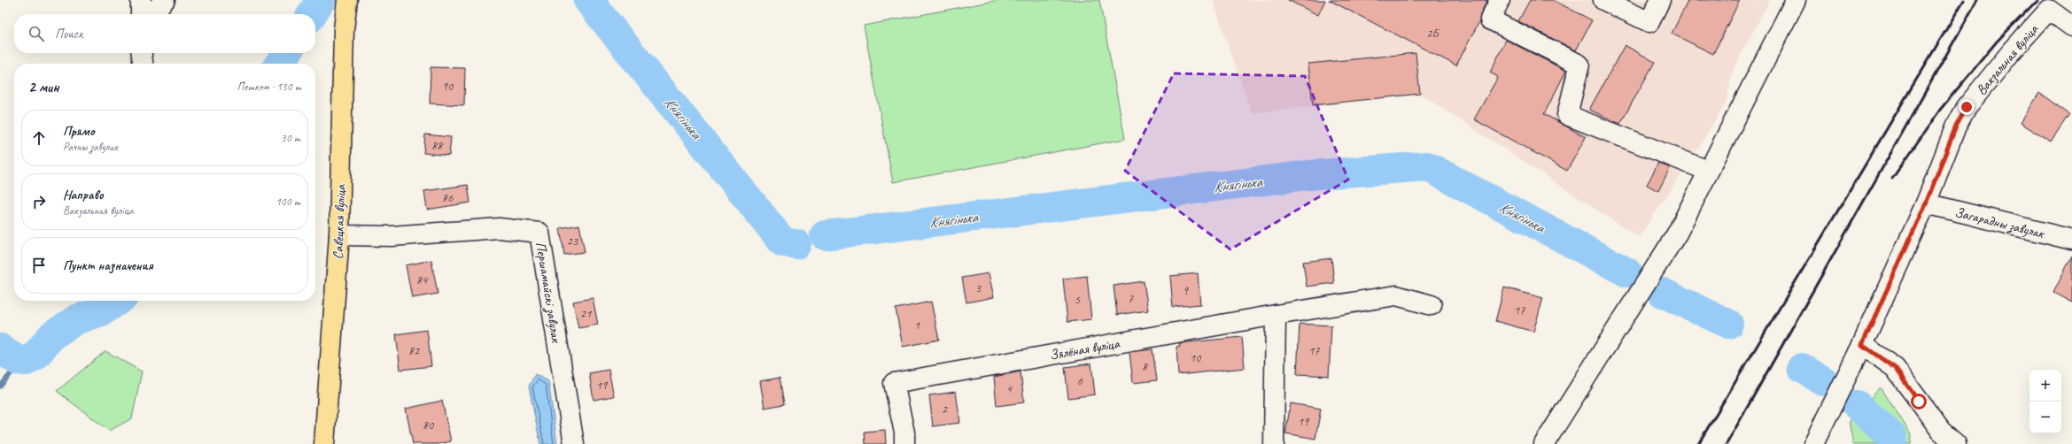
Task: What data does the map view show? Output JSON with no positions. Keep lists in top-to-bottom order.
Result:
{
  "streets": {
    "main road": ["Савецкая вуліца"],
    "street": [
      "Вакзальная вуліца",
      "Загарадны завулак",
      "Першамайскі завулак",
      "Зялёная вуліца"
    ]
  },
  "crossings": [
    ["Вакзальная вуліца", "Загарадны завулак"],
    ["Савецкая вуліца", "Першамайскі завулак"]
  ],
  "water": ["Княгінька"],
  "house_numbers": [
    "2Б",
    "90",
    "88",
    "86",
    "23",
    "84",
    "3",
    "9",
    "7",
    "5",
    "17",
    "21",
    "1",
    "82",
    "17",
    "10",
    "8",
    "6",
    "19",
    "4",
    "2",
    "19",
    "80"
  ],
  "page": {
    "search": "Поиск",
    "heading": ["2 мин", "Пешком · 130 m"],
    "list": [
      ["Прямо", "Рачны завулак", "30 m"],
      ["Направо", "Вакзальная вуліца", "100 m"],
      "Пункт назначения"
    ],
    "map_buttons": ["+", "−"]
  }
}
